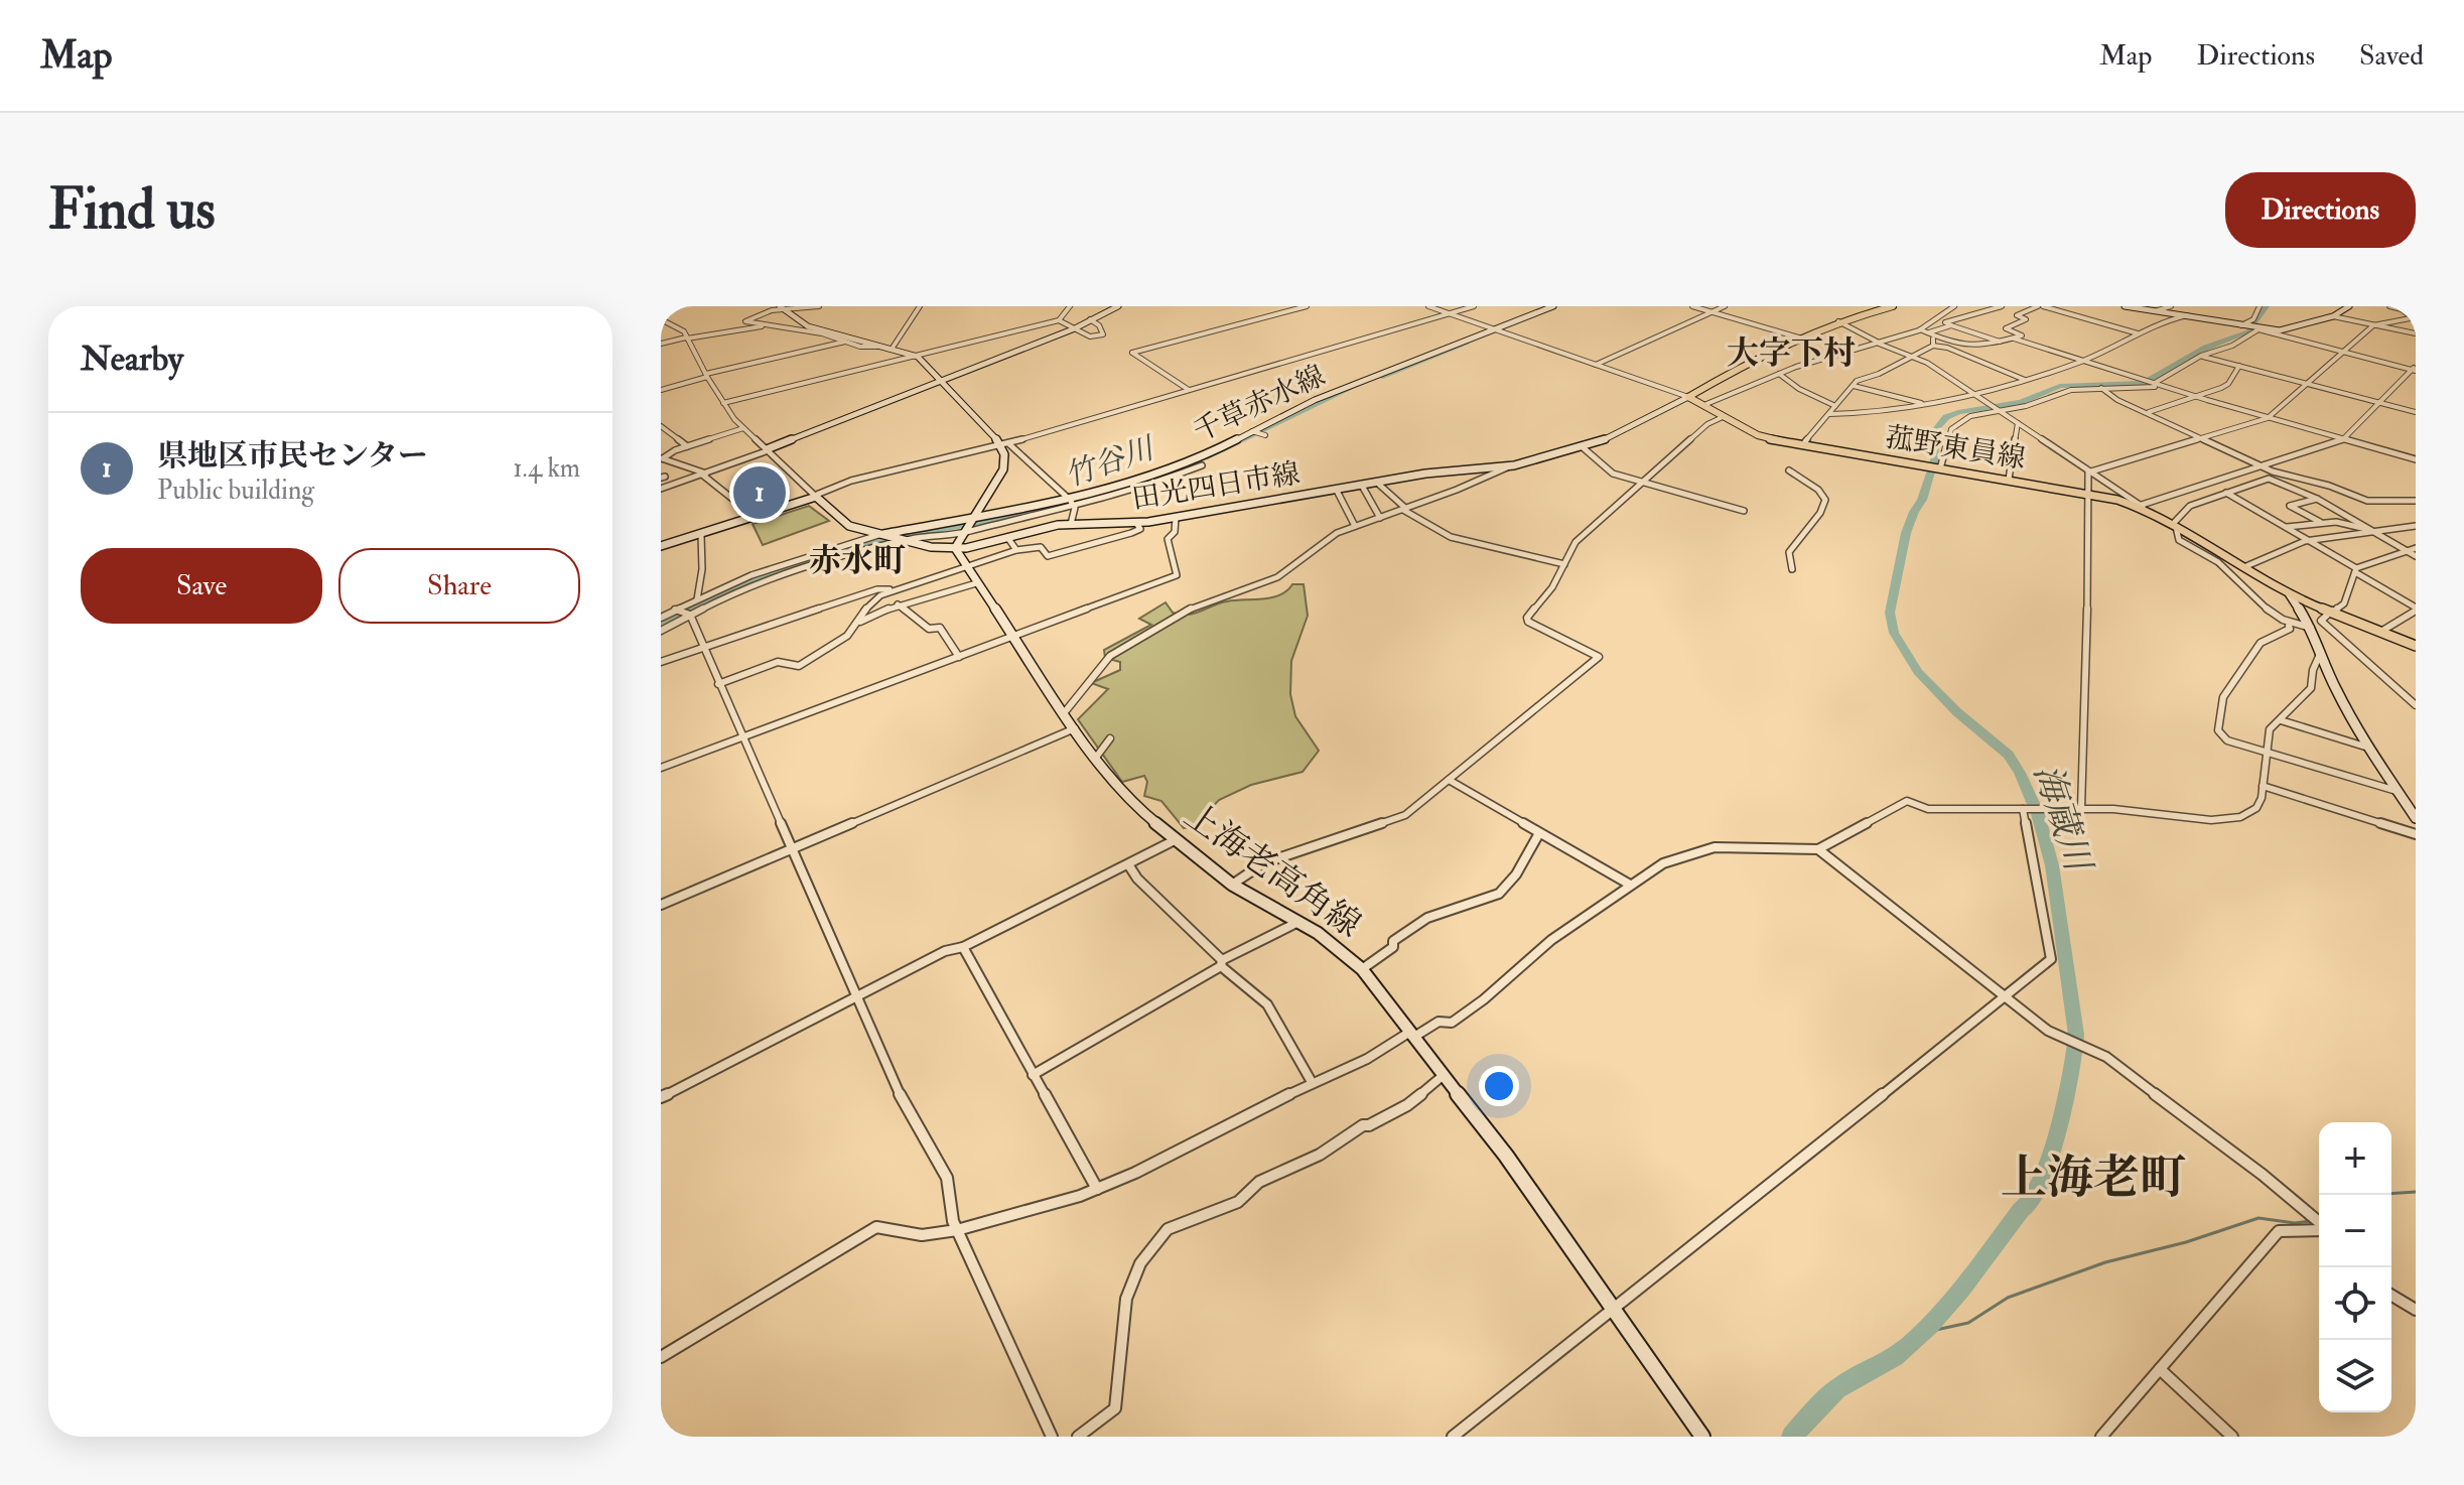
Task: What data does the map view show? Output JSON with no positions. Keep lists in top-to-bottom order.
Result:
{
  "streets": {
    "main road": [
      "千草赤水線",
      "菰野東員線",
      "田光四日市線",
      "上海老高角線"
    ]
  },
  "crossings": [
    ["千草赤水線", "田光四日市線"],
    ["菰野東員線", "田光四日市線"],
    ["田光四日市線", "上海老高角線"]
  ],
  "districts": ["大字下村", "赤水町", "上海老町"],
  "water": ["竹谷川", "海蔵川"],
  "page": {
    "header": "Map",
    "nav": ["Map", "Directions", "Saved"],
    "buttons": [
      "Directions",
      ["Save", "Share"]
    ],
    "title": "Find us",
    "heading": "Nearby",
    "list": [
      {
        "mark": "1",
        "name": "県地区市民センター",
        "note": "Public building",
        "value": "1.4 km"
      }
    ],
    "pins": "1",
    "map_buttons": ["+", "−"]
  }
}
